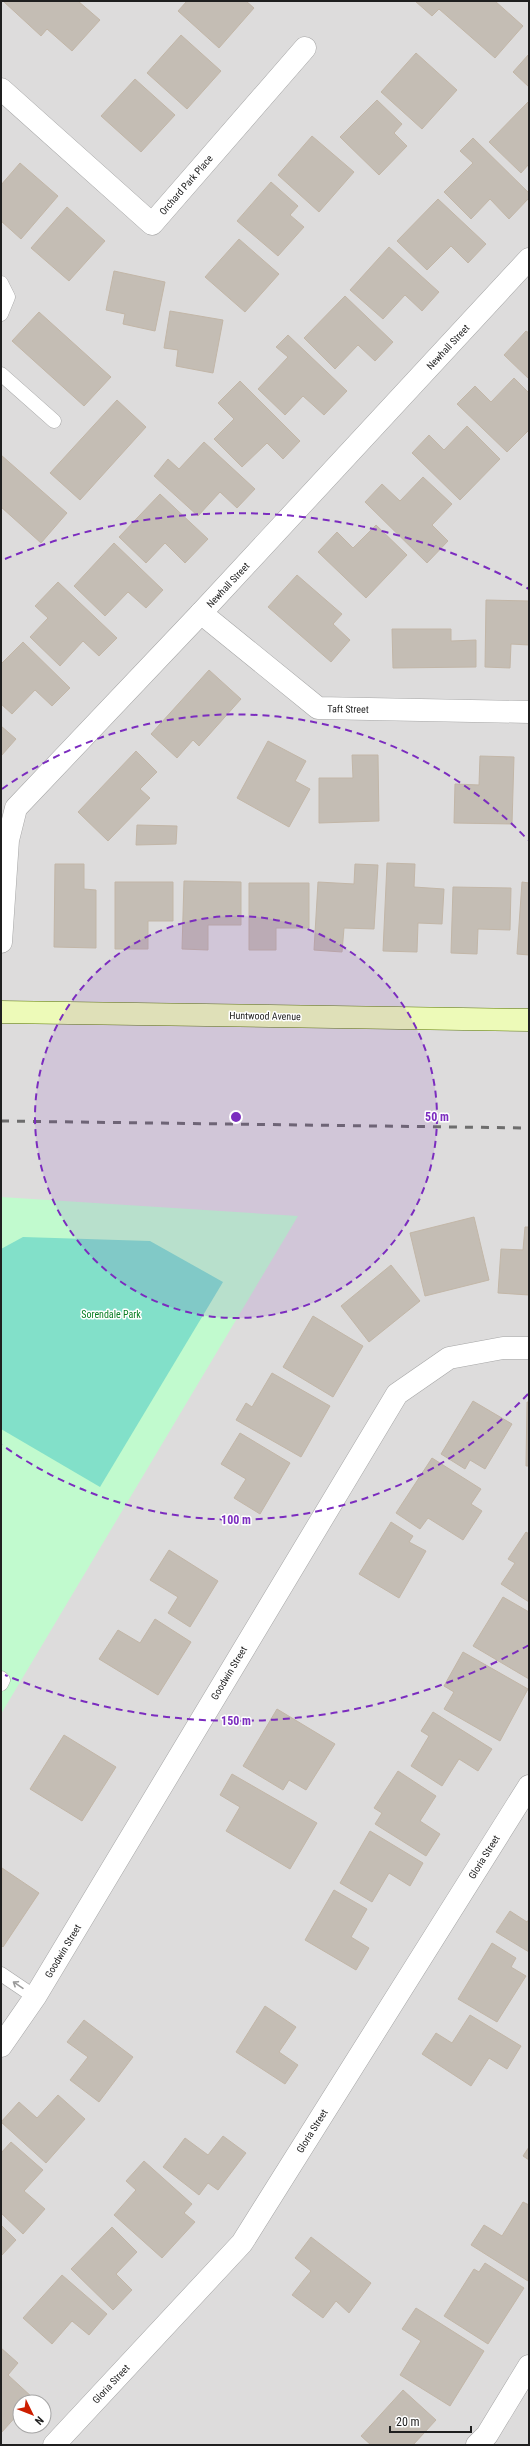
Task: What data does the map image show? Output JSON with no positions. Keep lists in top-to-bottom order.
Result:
{
  "streets": {
    "street": [
      "Orchard Park Place",
      "Newhall Street",
      "Taft Street",
      "Huntwood Avenue",
      "Goodwin Street",
      "Gloria Street"
    ]
  },
  "crossings": [
    ["Newhall Street", "Taft Street"]
  ],
  "parks": ["Sorendale Park"],
  "scale_bar": "20 m",
  "north": "bottom right",
  "rings": ["50 m", "100 m", "150 m"]
}
